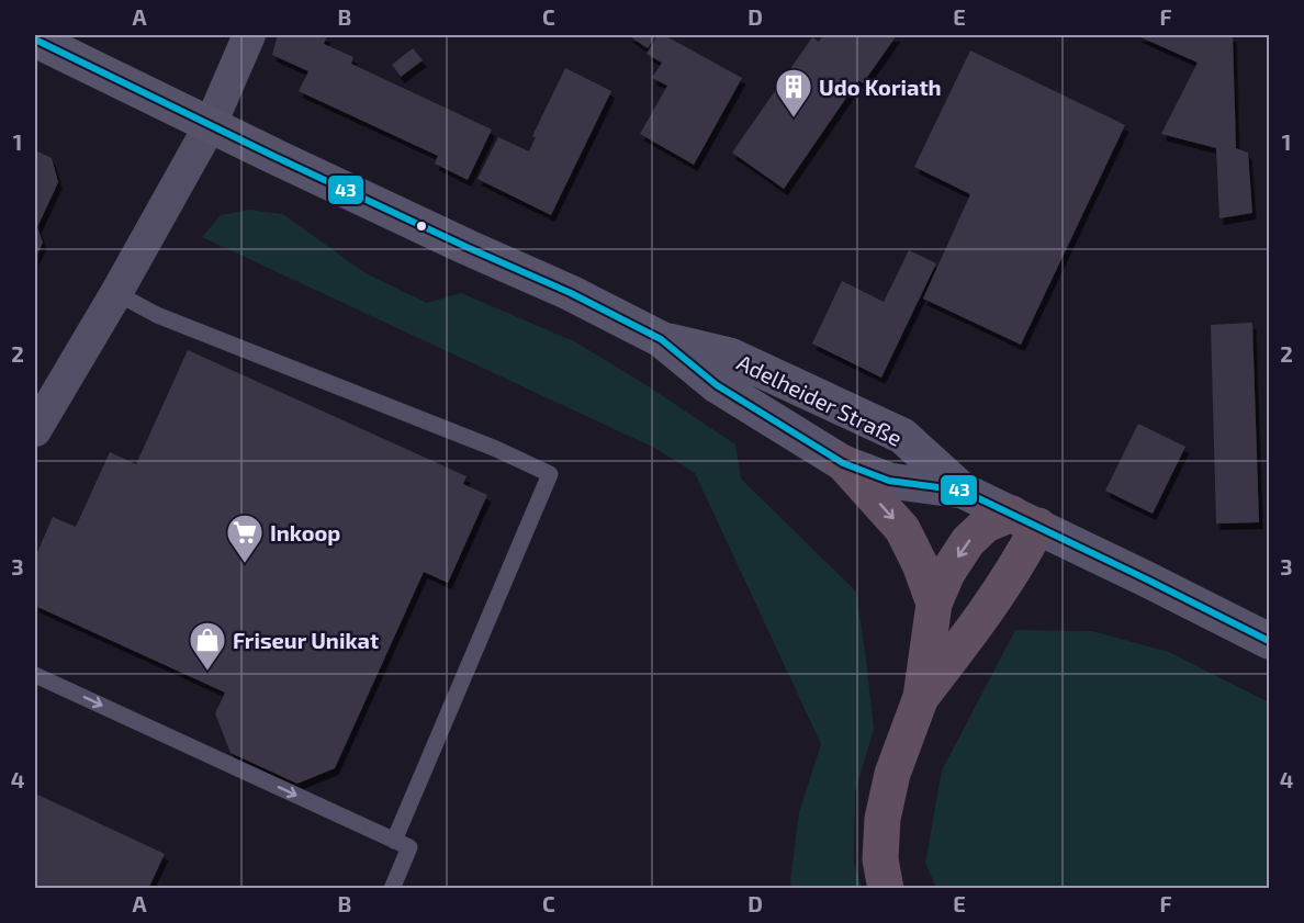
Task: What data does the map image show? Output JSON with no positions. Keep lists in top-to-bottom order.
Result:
{
  "streets": {
    "main road": ["Adelheider Straße"]
  },
  "places": {
    "building": ["Udo Koriath"],
    "supermarket": ["Inkoop"],
    "shop": ["Friseur Unikat"]
  },
  "lines": ["transit line 43"],
  "grid": {
    "columns": [
      "A",
      "B",
      "C",
      "D",
      "E",
      "F"
    ],
    "rows": [
      "1",
      "2",
      "3",
      "4"
    ]
  }
}
